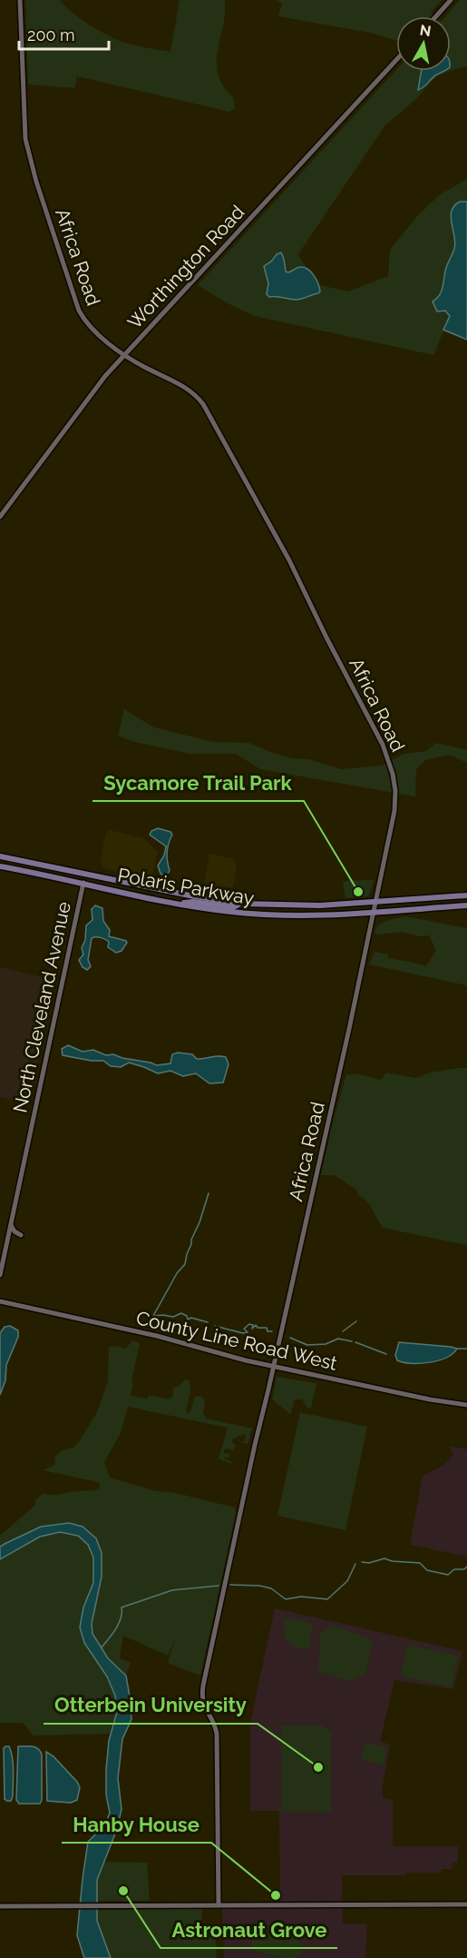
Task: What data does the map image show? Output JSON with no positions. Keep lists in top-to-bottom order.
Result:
{
  "streets": {
    "main road": ["Polaris Parkway", "North Cleveland Avenue"],
    "street": ["Africa Road", "Worthington Road", "County Line Road West"]
  },
  "crossings": [
    ["Africa Road", "Worthington Road"],
    ["Africa Road", "Polaris Parkway"],
    ["Africa Road", "County Line Road West"],
    ["Polaris Parkway", "North Cleveland Avenue"]
  ],
  "places": [
    "Sycamore Trail Park",
    "Otterbein University",
    "Astronaut Grove",
    "Hanby House"
  ],
  "scale_bar": "200 m",
  "north": "top"
}
